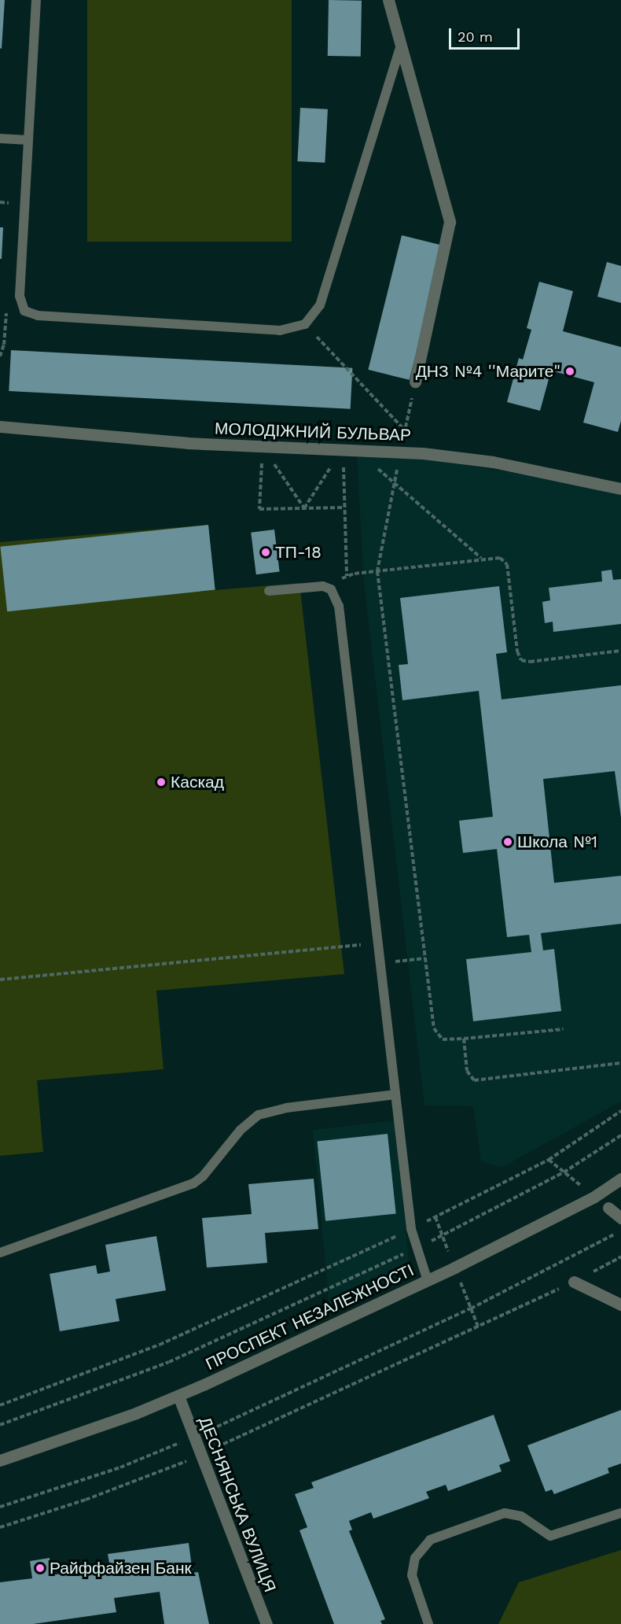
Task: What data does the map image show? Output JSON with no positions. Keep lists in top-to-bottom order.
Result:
{
  "streets": {
    "street": ["МОЛОДІЖНИЙ БУЛЬВАР", "ПРОСПЕКТ НЕЗАЛЕЖНОСТІ", "ДЕСНЯНСЬКА ВУЛИЦЯ"]
  },
  "crossings": [
    ["ПРОСПЕКТ НЕЗАЛЕЖНОСТІ", "ДЕСНЯНСЬКА ВУЛИЦЯ"]
  ],
  "places": [
    "ДНЗ №4 ''Марите\"",
    "ТП-18",
    "Каскад",
    "Школа №1",
    "Райффайзен Банк"
  ],
  "scale_bar": "20 m"
}
